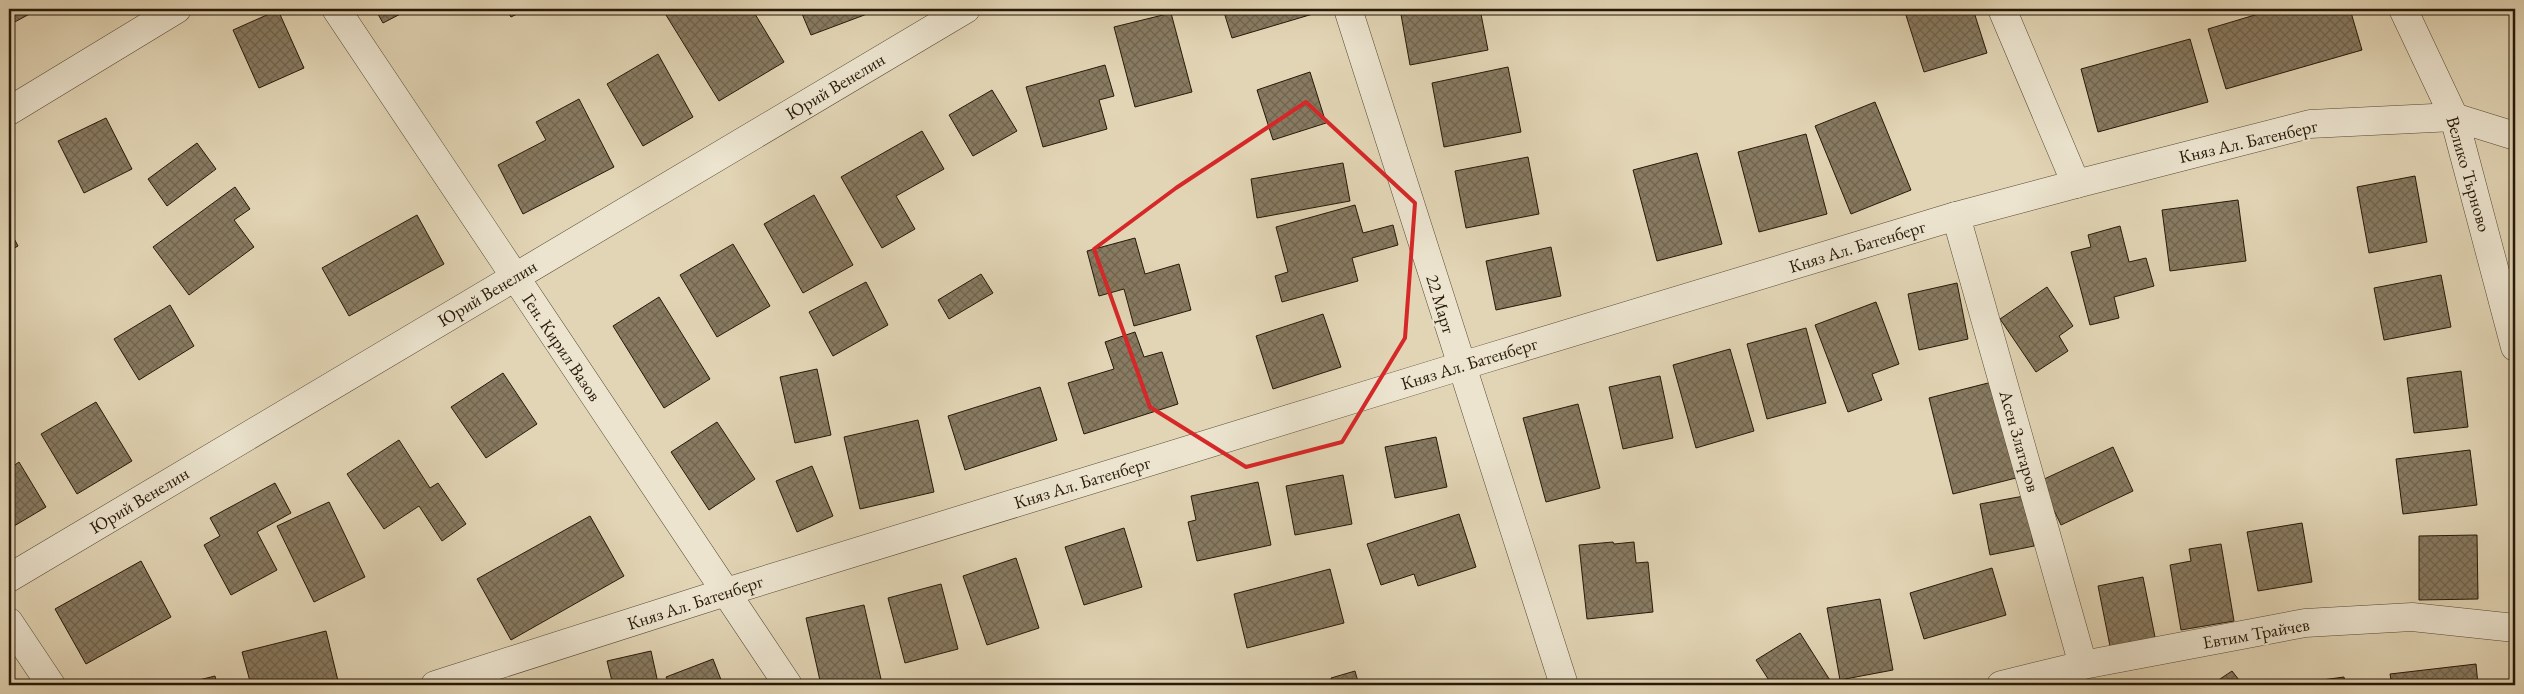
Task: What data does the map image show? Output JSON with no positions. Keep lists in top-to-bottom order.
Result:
{
  "streets": {
    "street": [
      "Юрий Венелин",
      "Княз Ал. Батенберг",
      "Велико Търново",
      "22 Март",
      "Ген. Кирил Вазов",
      "Асен Златаров",
      "Евтим Трайчев"
    ]
  },
  "crossings": [
    ["Юрий Венелин", "Ген. Кирил Вазов"],
    ["Княз Ал. Батенберг", "Велико Търново"],
    ["Княз Ал. Батенберг", "22 Март"],
    ["Княз Ал. Батенберг", "Ген. Кирил Вазов"],
    ["Княз Ал. Батенберг", "Асен Златаров"],
    ["Асен Златаров", "Евтим Трайчев"]
  ]
}
